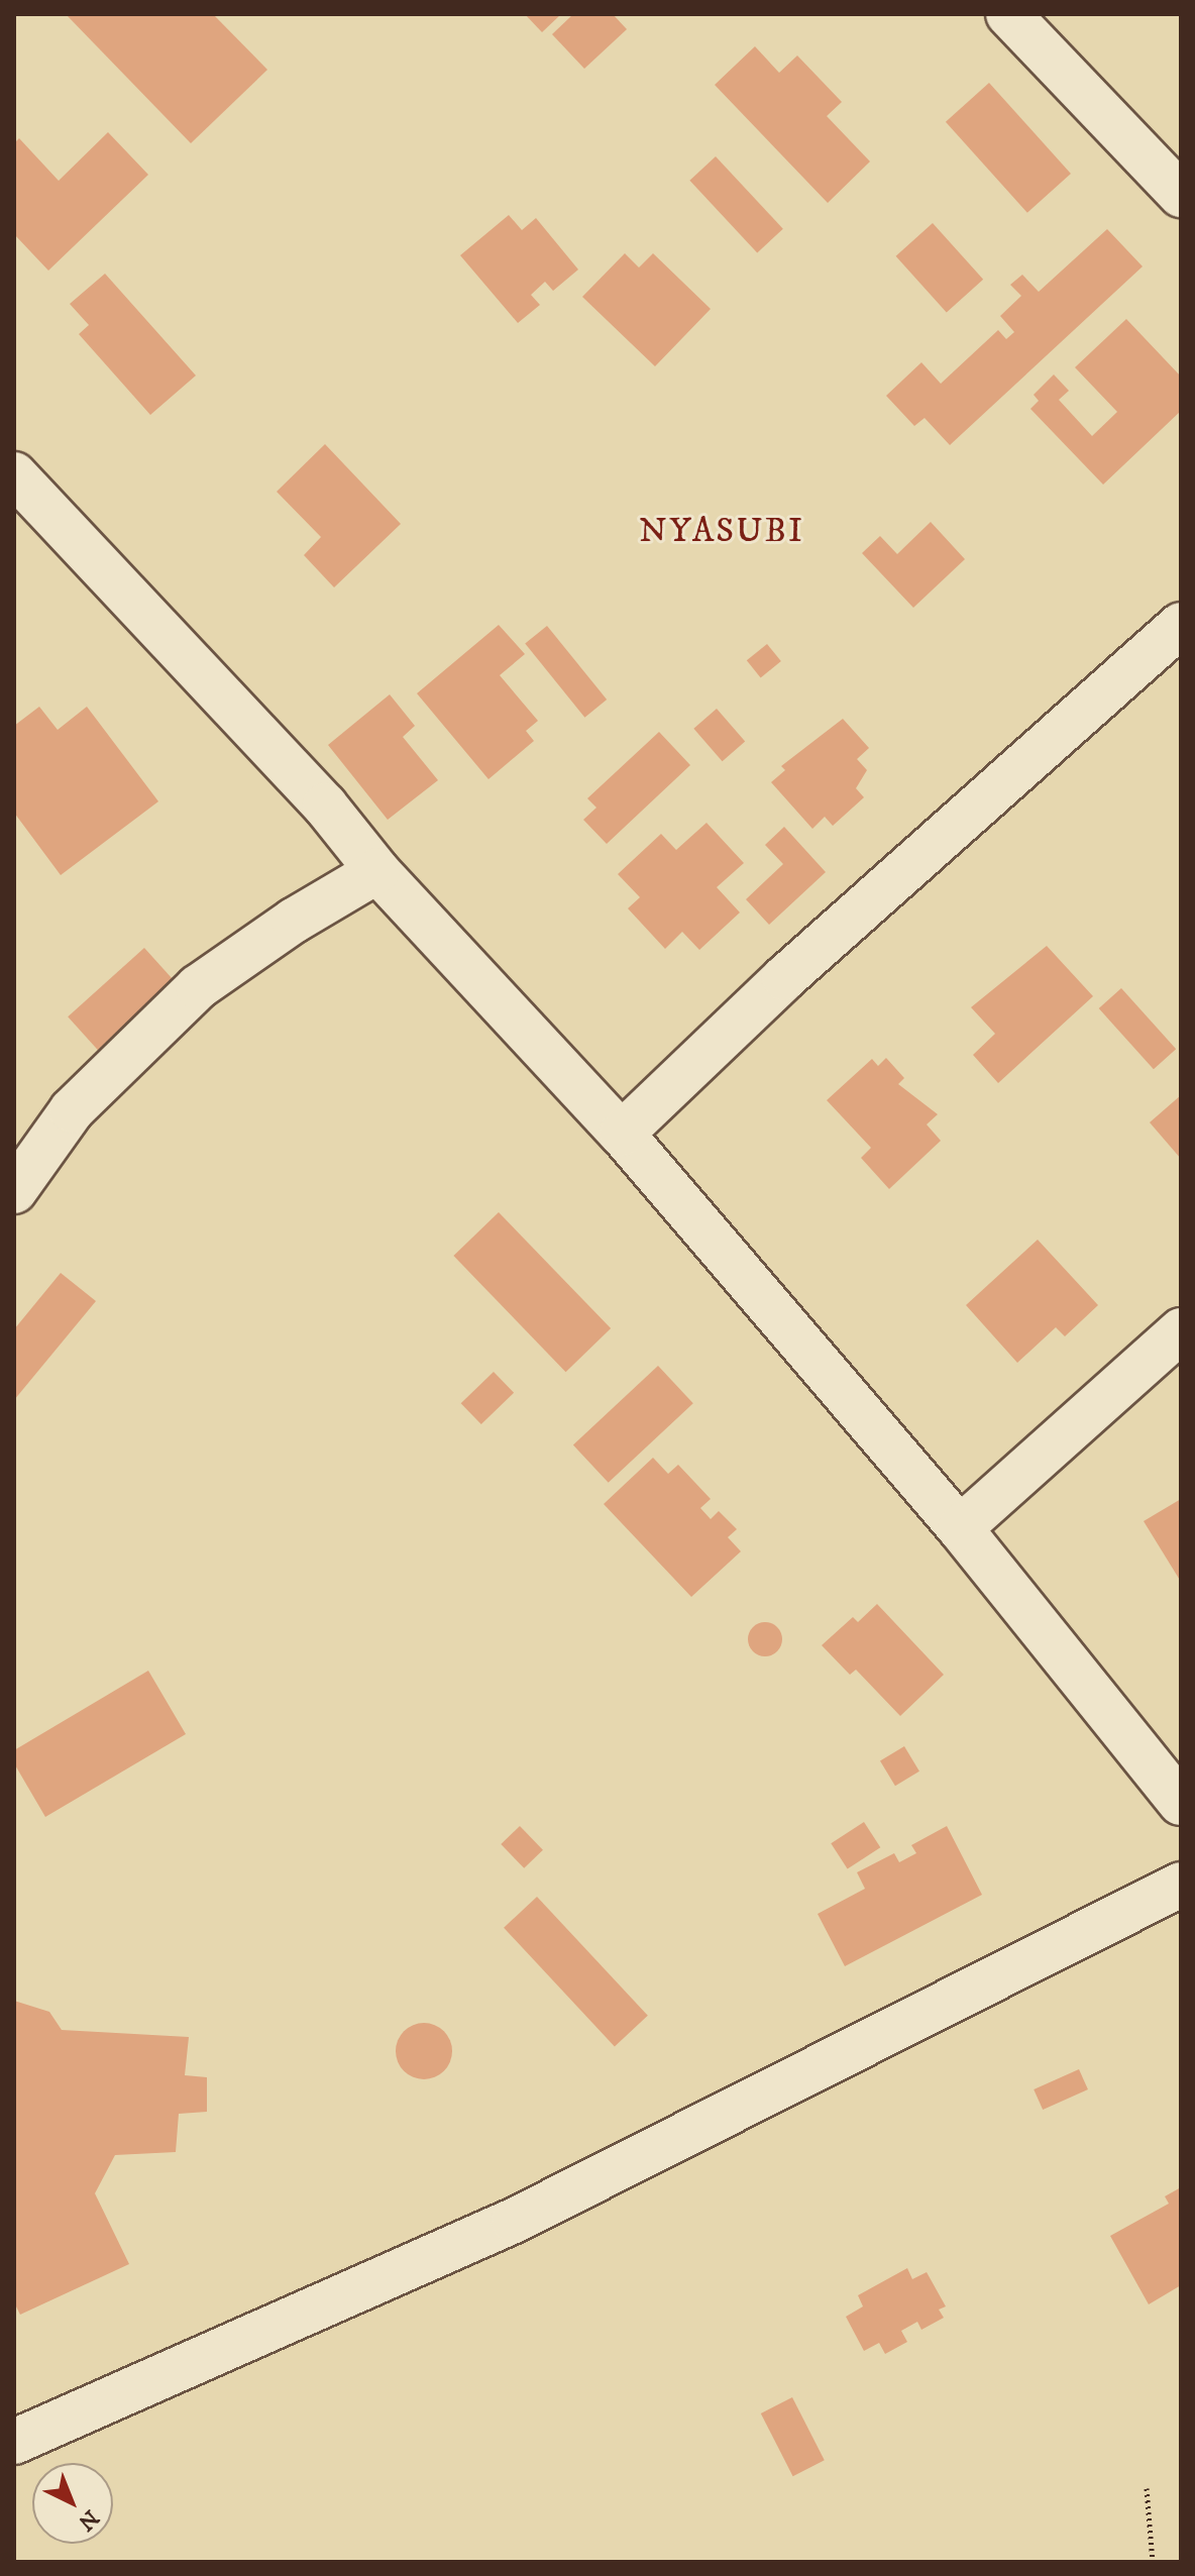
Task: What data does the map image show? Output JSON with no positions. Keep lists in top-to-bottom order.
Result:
{
  "districts": ["NYASUBI"],
  "north": "bottom right"
}
